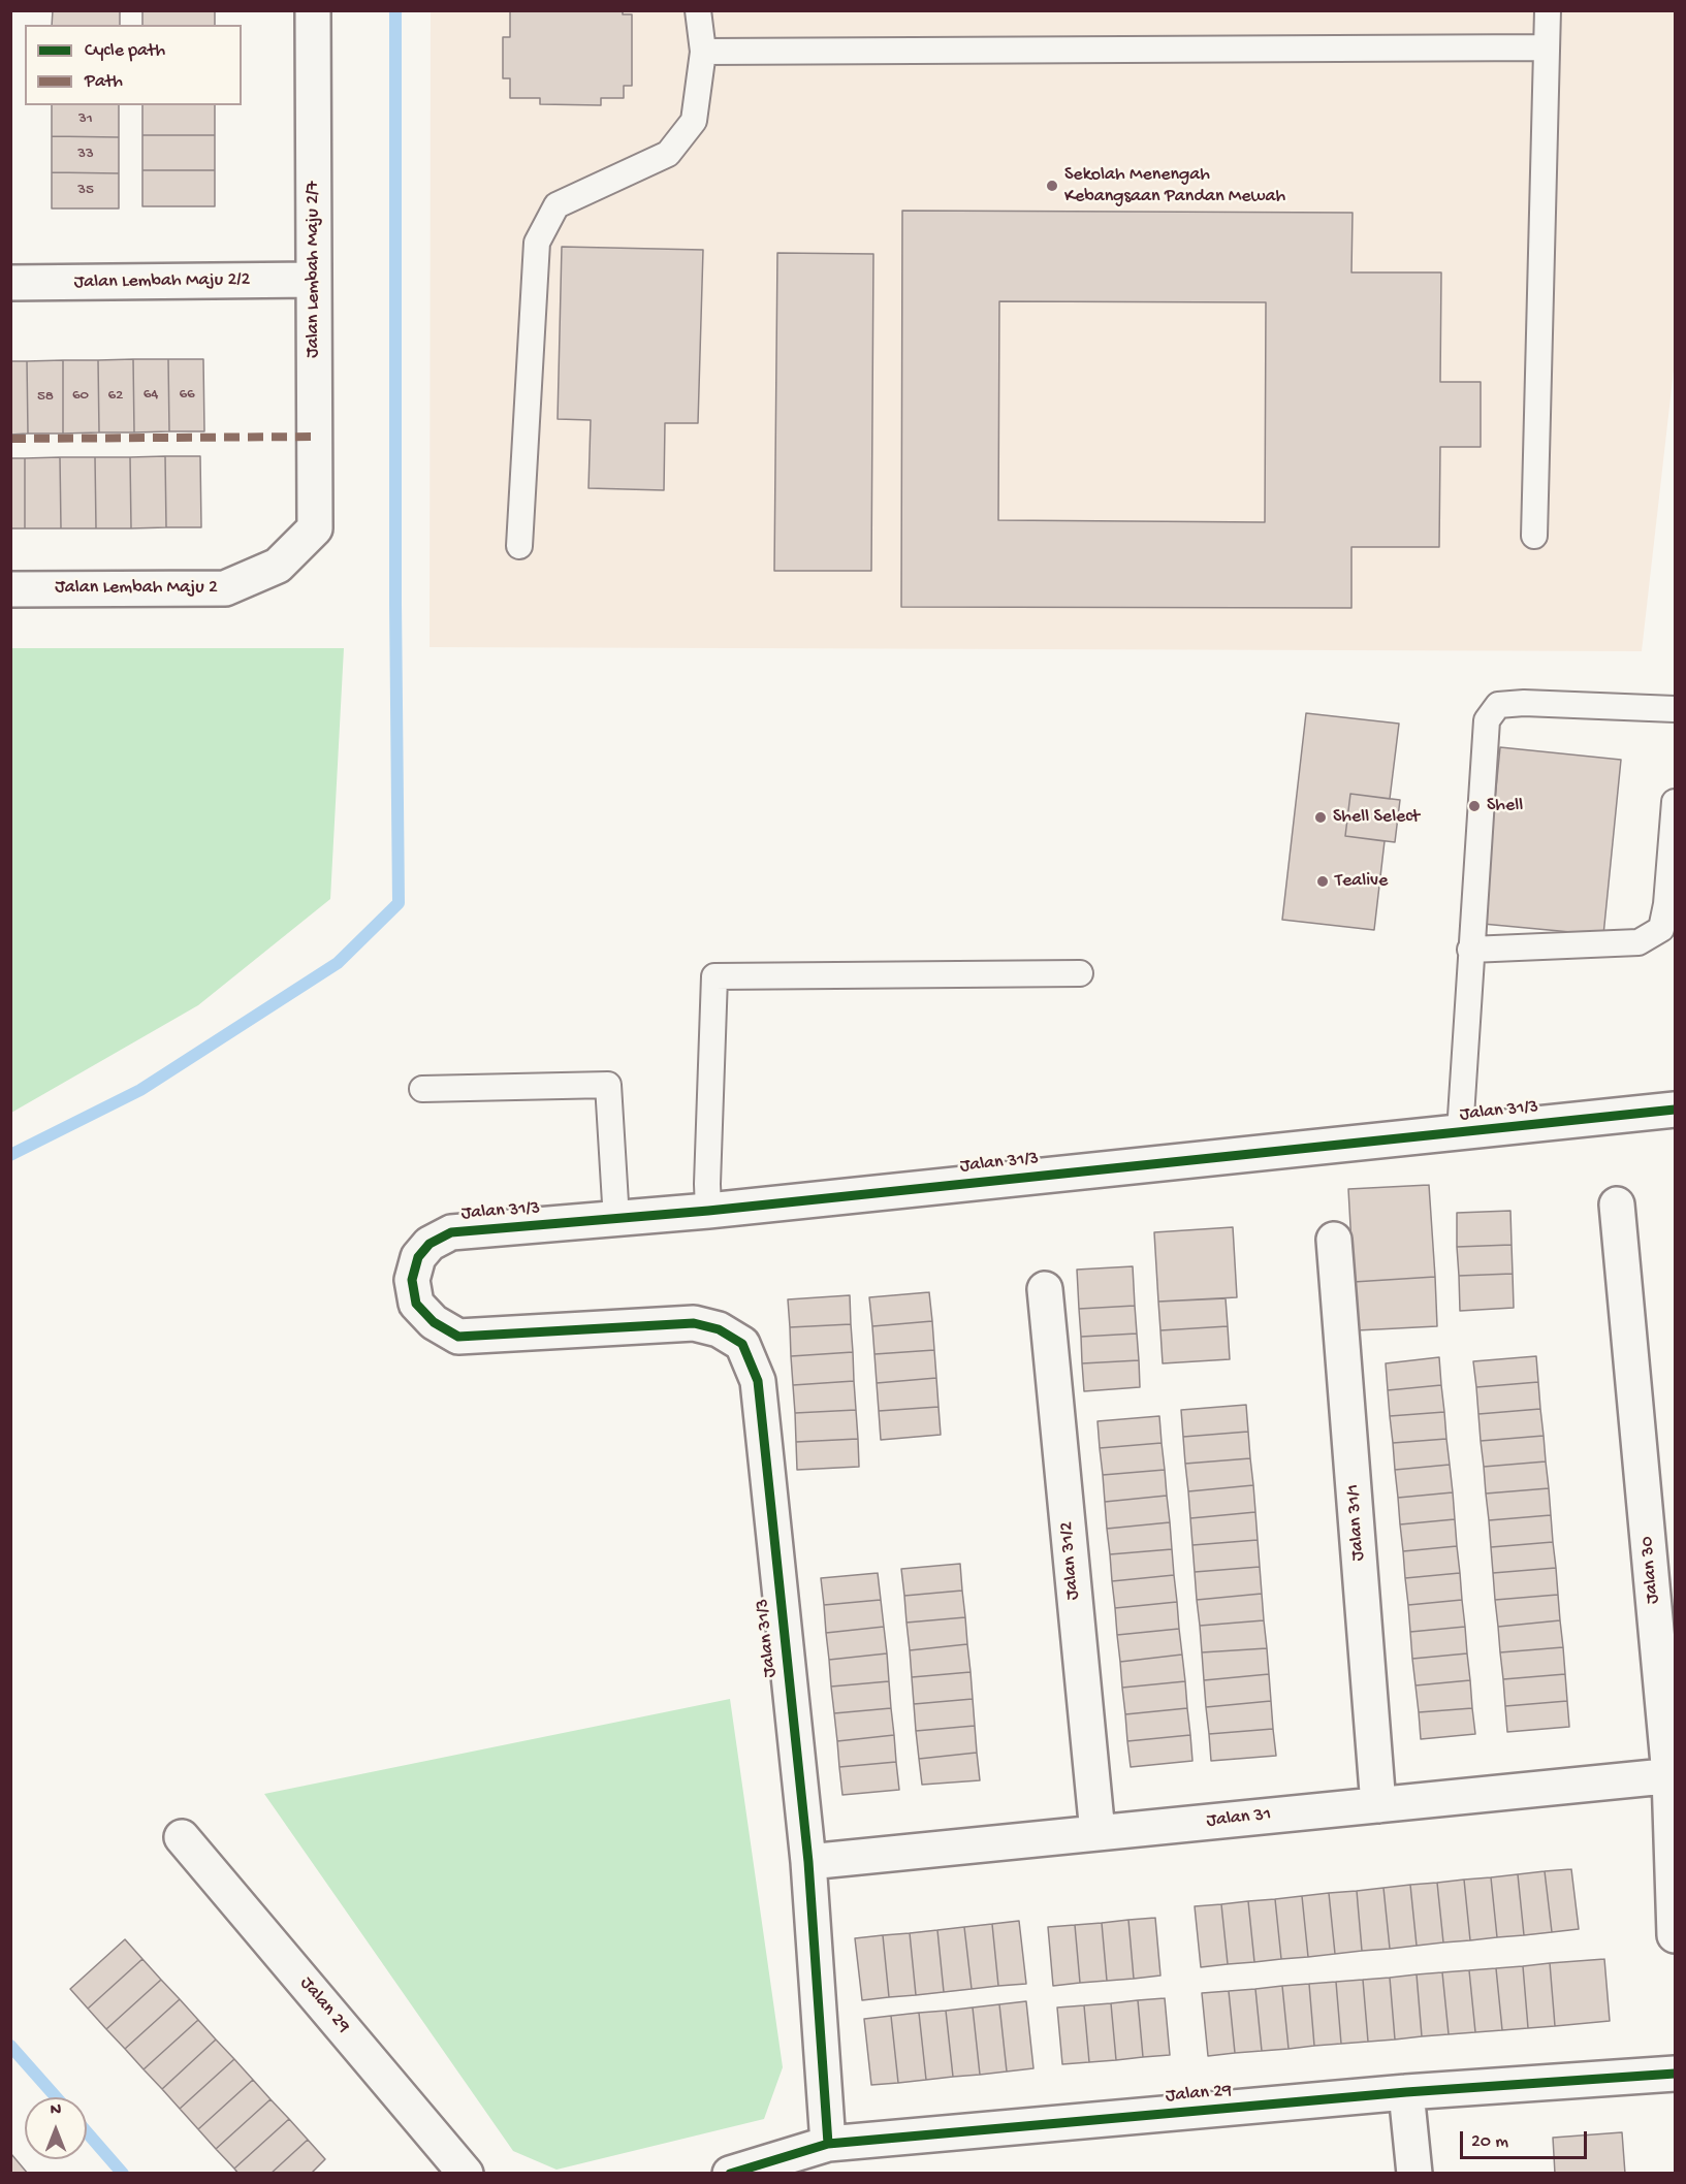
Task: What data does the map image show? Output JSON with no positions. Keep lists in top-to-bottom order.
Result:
{
  "streets": {
    "street": [
      "Jalan Lembah Maju 2/7",
      "Jalan Lembah Maju 2/2",
      "Jalan Lembah Maju 2",
      "Jalan 31/3",
      "Jalan 31/1",
      "Jalan 31/2",
      "Jalan 30",
      "Jalan 31",
      "Jalan 29"
    ]
  },
  "crossings": [
    ["Jalan Lembah Maju 2/7", "Jalan Lembah Maju 2/2"],
    ["Jalan Lembah Maju 2/7", "Jalan Lembah Maju 2"],
    ["Jalan 31/3", "Jalan 31"],
    ["Jalan 31/3", "Jalan 29"],
    ["Jalan 31/1", "Jalan 31"],
    ["Jalan 31/2", "Jalan 31"],
    ["Jalan 30", "Jalan 31"]
  ],
  "places": [
    "Sekolah Menengah Kebangsaan Pandan Mewah",
    "Shell",
    "Shell Select",
    "Tealive"
  ],
  "house_numbers": [
    "31",
    "33",
    "35",
    "64",
    "66",
    "60",
    "62",
    "58"
  ],
  "legend": ["Cycle path", "Path"],
  "scale_bar": "20 m",
  "north": "top"
}
